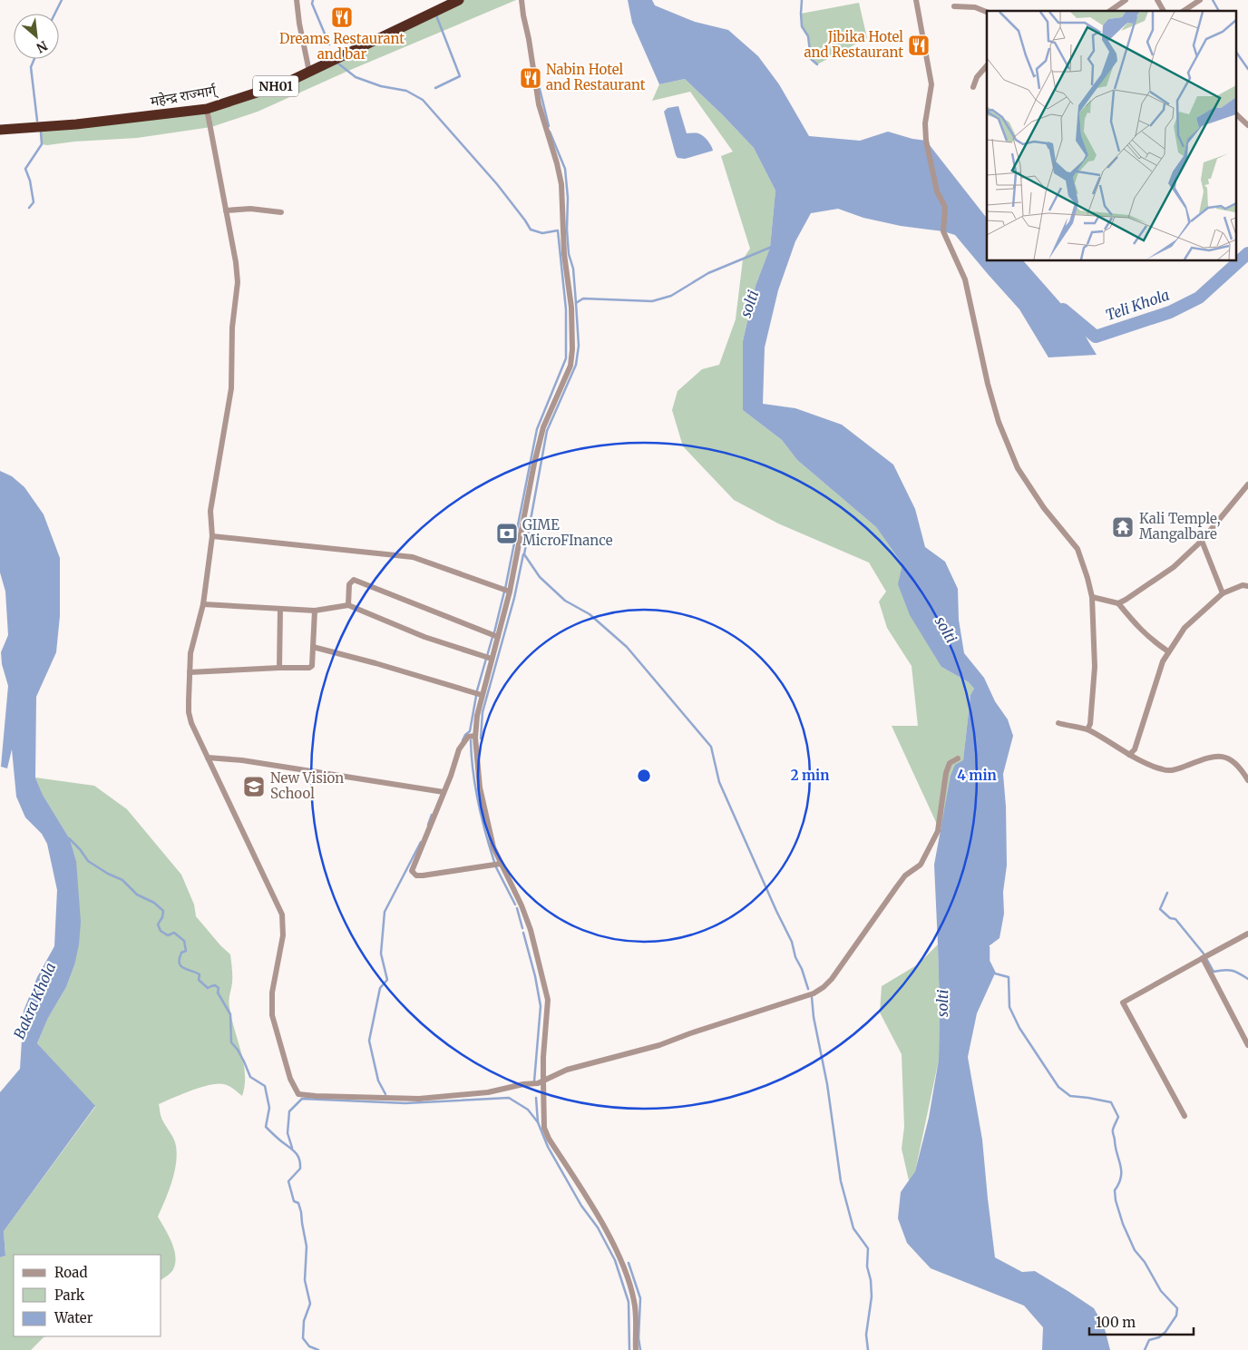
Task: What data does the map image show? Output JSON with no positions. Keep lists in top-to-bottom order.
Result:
{
  "streets": {
    "highway": ["NH01", "महेन्द्र राज्मार्ग्"]
  },
  "water": ["solti", "Teli Khola", "Bakra Khola"],
  "places": {
    "restaurant": ["Dreams Restaurant and bar", "Jibika Hotel and Restaurant", "Nabin Hotel and Restaurant"],
    "temple": ["Kali Temple, Mangalbare"],
    "bank": ["GIME MicroFInance"],
    "school or university": ["New Vision School"]
  },
  "legend": ["Road", "Park", "Water"],
  "scale_bar": "100 m",
  "north": "bottom right",
  "rings": ["2 min", "4 min"]
}
